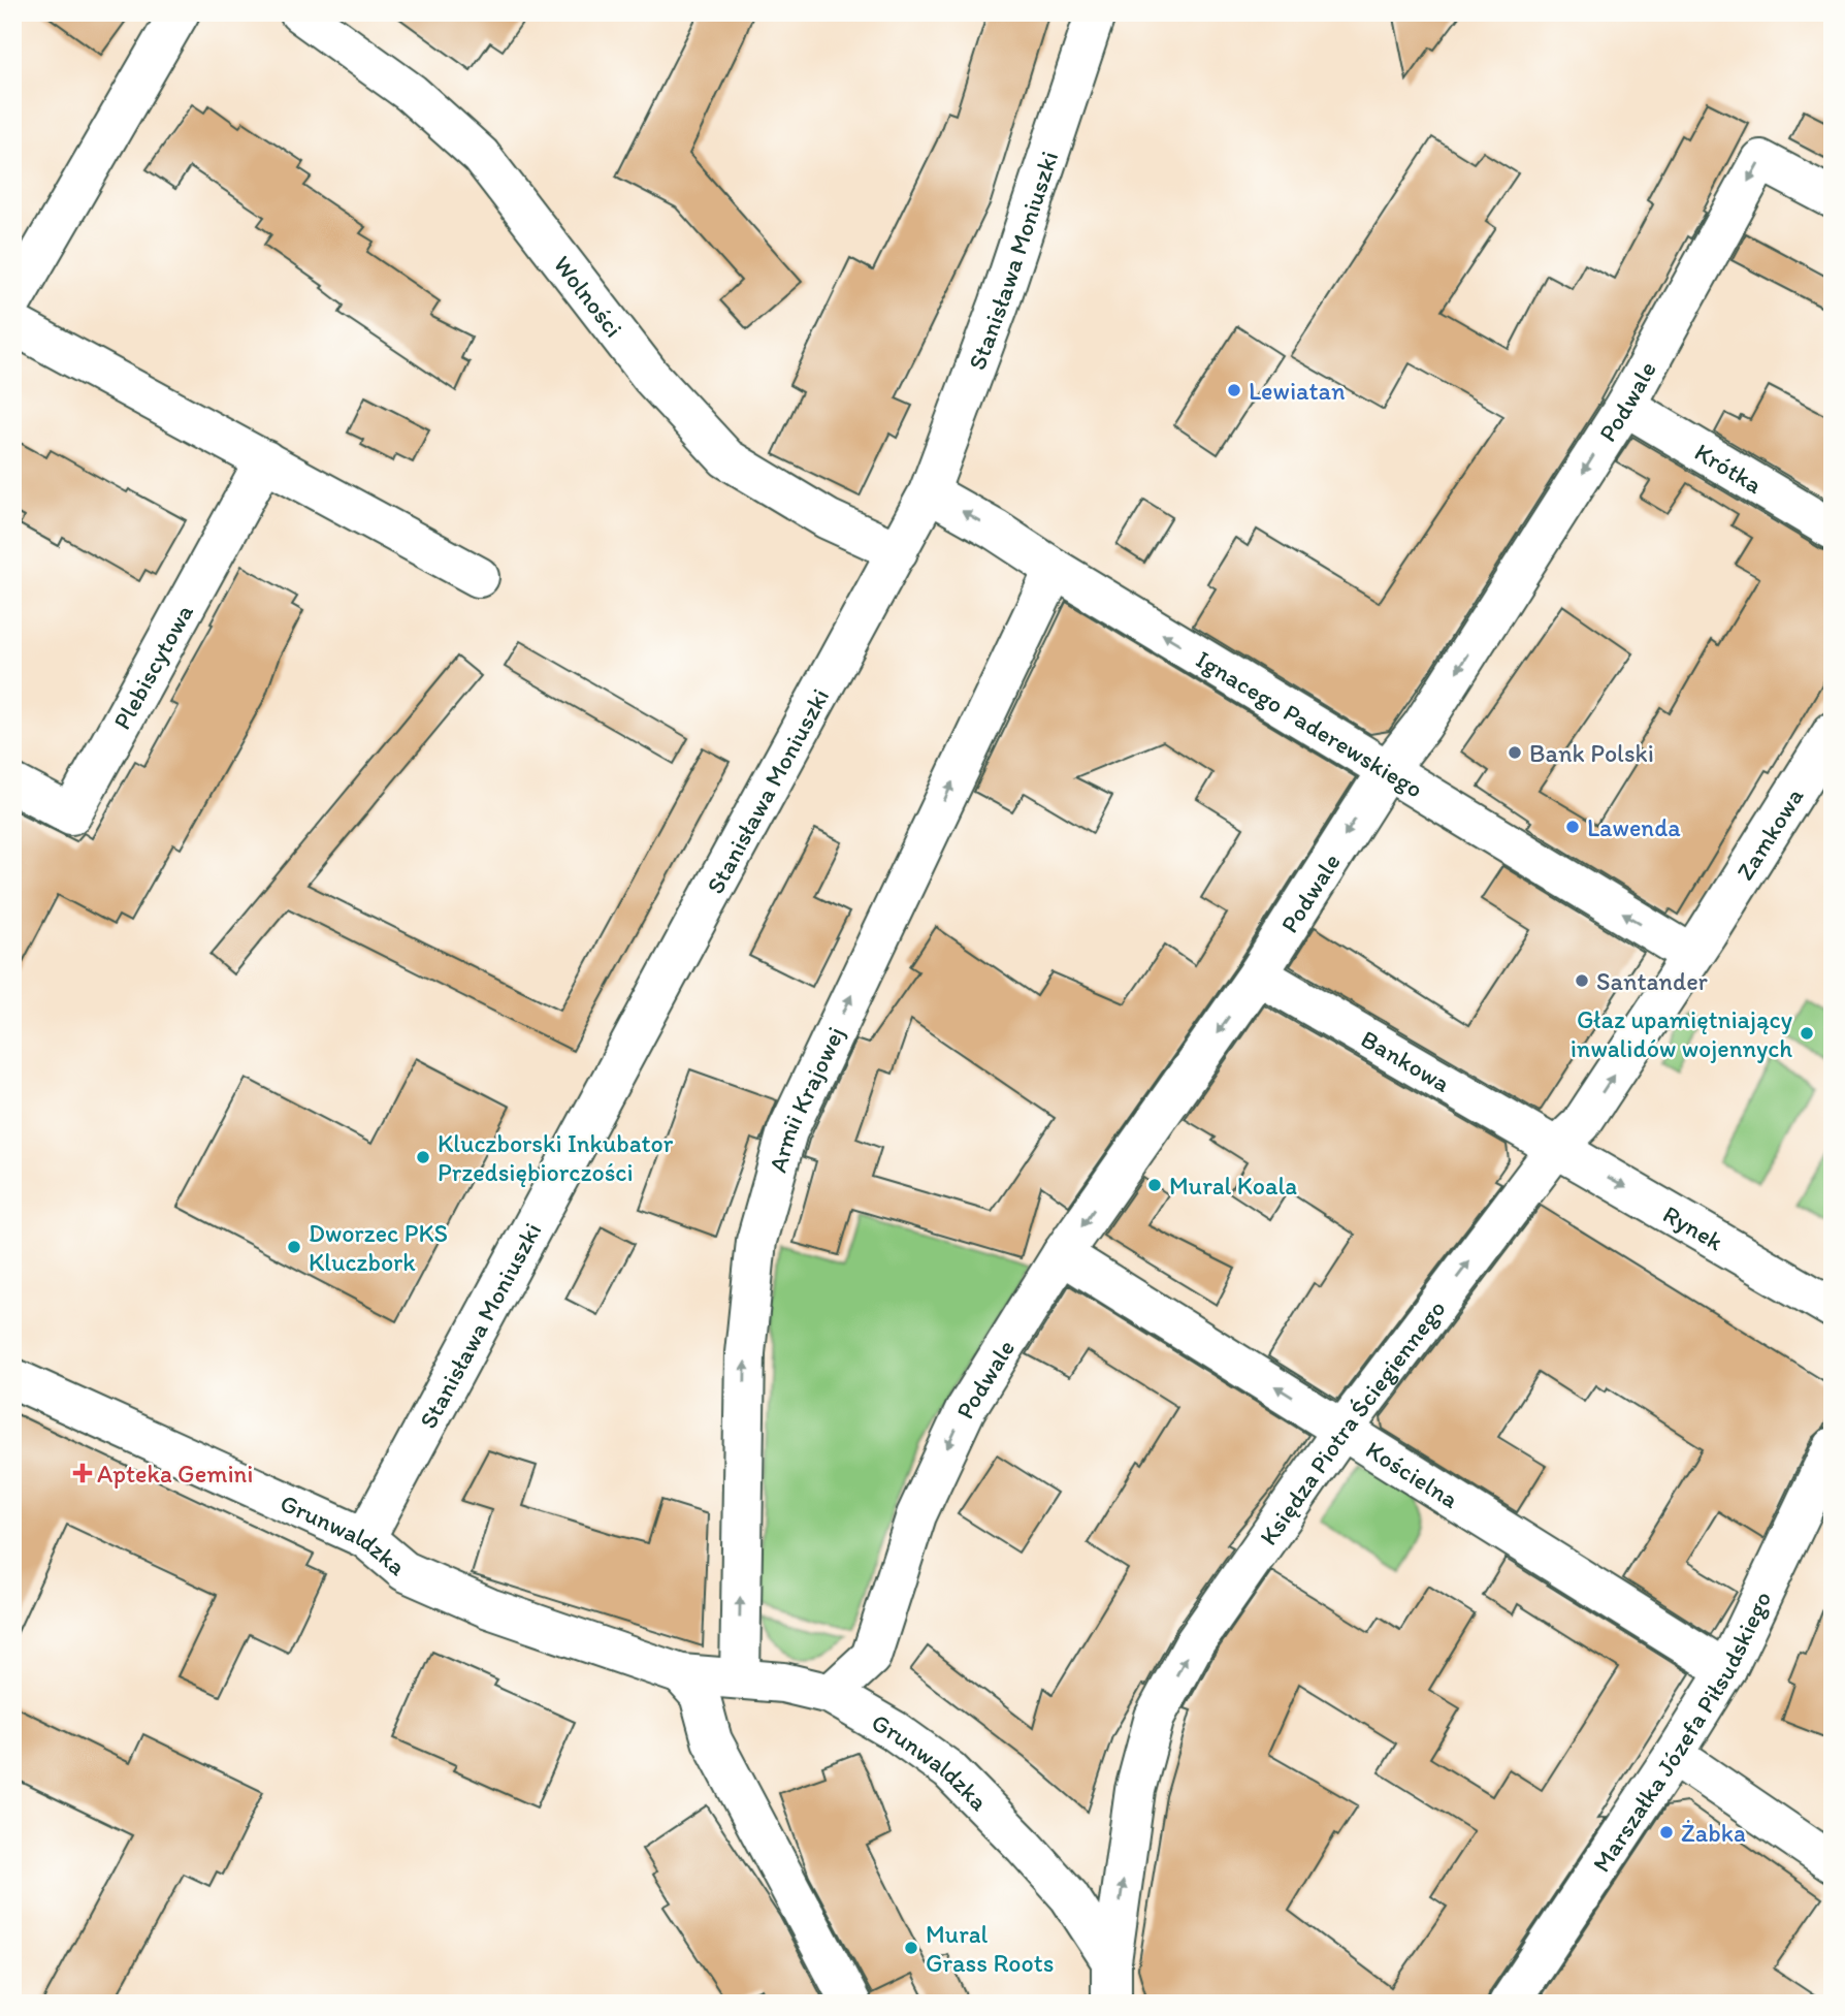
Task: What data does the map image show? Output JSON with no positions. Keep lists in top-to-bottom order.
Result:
{
  "streets": {
    "street": [
      "Stanisława Moniuszki",
      "Wolności",
      "Podwale",
      "Krótka",
      "Plebiscytowa",
      "Ignacego Paderewskiego",
      "Zamkowa",
      "Bankowa",
      "Armii Krajowej",
      "Rynek",
      "Księdza Piotra Ściegiennego",
      "Kościelna",
      "Grunwaldzka",
      "Marszałka Józefa Piłsudskiego"
    ]
  },
  "crossings": [
    ["Stanisława Moniuszki", "Wolności"],
    ["Stanisława Moniuszki", "Ignacego Paderewskiego"],
    ["Stanisława Moniuszki", "Grunwaldzka"],
    ["Podwale", "Krótka"],
    ["Podwale", "Ignacego Paderewskiego"],
    ["Podwale", "Bankowa"],
    ["Podwale", "Kościelna"],
    ["Podwale", "Grunwaldzka"],
    ["Ignacego Paderewskiego", "Zamkowa"],
    ["Ignacego Paderewskiego", "Armii Krajowej"],
    ["Ignacego Paderewskiego", "Księdza Piotra Ściegiennego"],
    ["Zamkowa", "Księdza Piotra Ściegiennego"],
    ["Bankowa", "Rynek"],
    ["Bankowa", "Księdza Piotra Ściegiennego"],
    ["Armii Krajowej", "Grunwaldzka"],
    ["Rynek", "Księdza Piotra Ściegiennego"],
    ["Księdza Piotra Ściegiennego", "Kościelna"],
    ["Księdza Piotra Ściegiennego", "Grunwaldzka"],
    ["Kościelna", "Marszałka Józefa Piłsudskiego"]
  ],
  "one_way": [
    "Podwale",
    "Ignacego Paderewskiego",
    "Armii Krajowej",
    "Rynek",
    "Księdza Piotra Ściegiennego",
    "Kościelna"
  ],
  "places": {
    "other": [
      "Lewiatan",
      "Bank Polski",
      "Lawenda",
      "Santander",
      "Głaz upamiętniający inwalidów wojennych",
      "Kluczborski Inkubator Przedsiębiorczości",
      "Mural Koala",
      "Dworzec PKS Kluczbork",
      "Żabka",
      "Mural Grass Roots"
    ],
    "health": ["Apteka Gemini"]
  }
}
